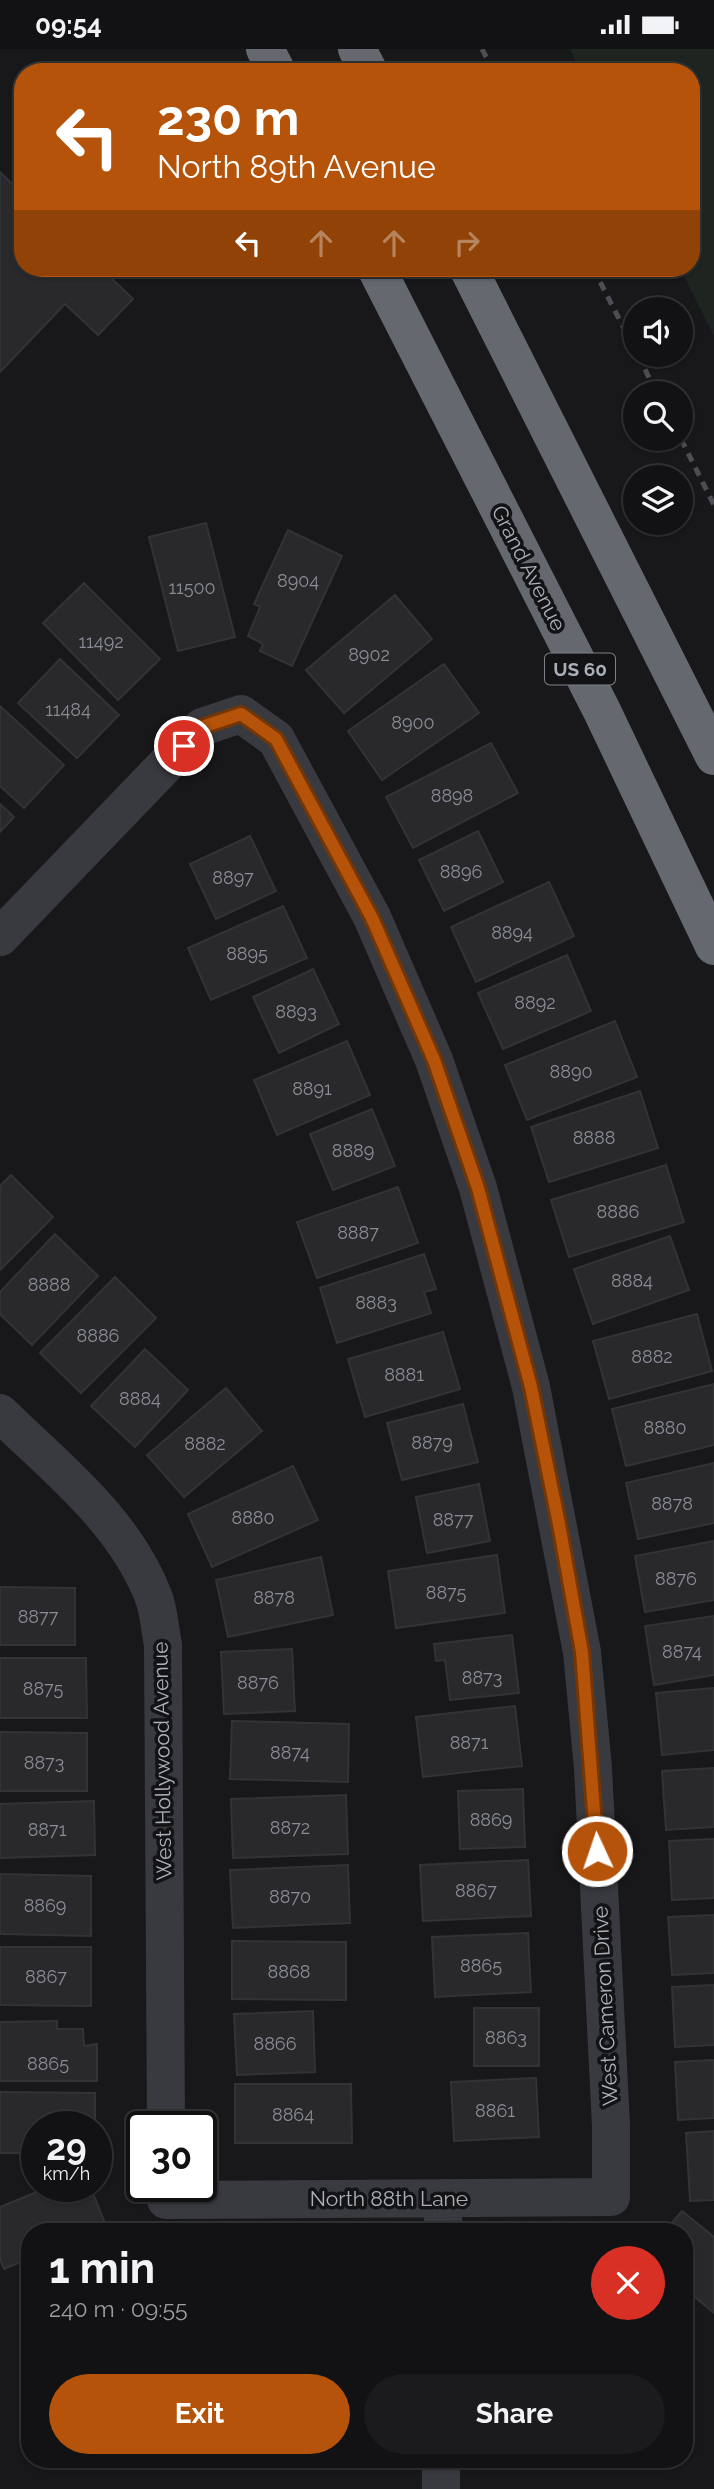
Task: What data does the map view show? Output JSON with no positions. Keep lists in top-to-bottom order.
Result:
{
  "streets": {
    "highway": ["Grand Avenue", "US 60"],
    "street": ["West Hollywood Avenue", "West Cameron Drive", "North 88th Lane"]
  },
  "crossings": [
    ["West Cameron Drive", "North 88th Lane"]
  ],
  "house_numbers": [
    "8904",
    "11500",
    "11492",
    "8902",
    "11484",
    "8900",
    "8898",
    "8896",
    "8897",
    "8894",
    "8895",
    "8892",
    "8893",
    "8890",
    "8891",
    "8888",
    "8889",
    "8886",
    "8887",
    "8884",
    "8888",
    "8883",
    "8886",
    "8882",
    "8881",
    "8884",
    "8880",
    "8879",
    "8882",
    "8878",
    "8880",
    "8877",
    "8876",
    "8875",
    "8878",
    "8877",
    "8874",
    "8873",
    "8876",
    "8875",
    "8871",
    "8874",
    "8873",
    "8869",
    "8872",
    "8871",
    "8867",
    "8870",
    "8869",
    "8865",
    "8868",
    "8867",
    "8863",
    "8866",
    "8865",
    "8861",
    "8864"
  ],
  "page": {
    "status": "09:54",
    "turn": ["230 m", "North 89th Avenue"],
    "speed": "29 km/h",
    "limit": "30",
    "heading": ["1 min", "240 m · 09:55"],
    "buttons": ["Exit", "Share"]
  }
}
